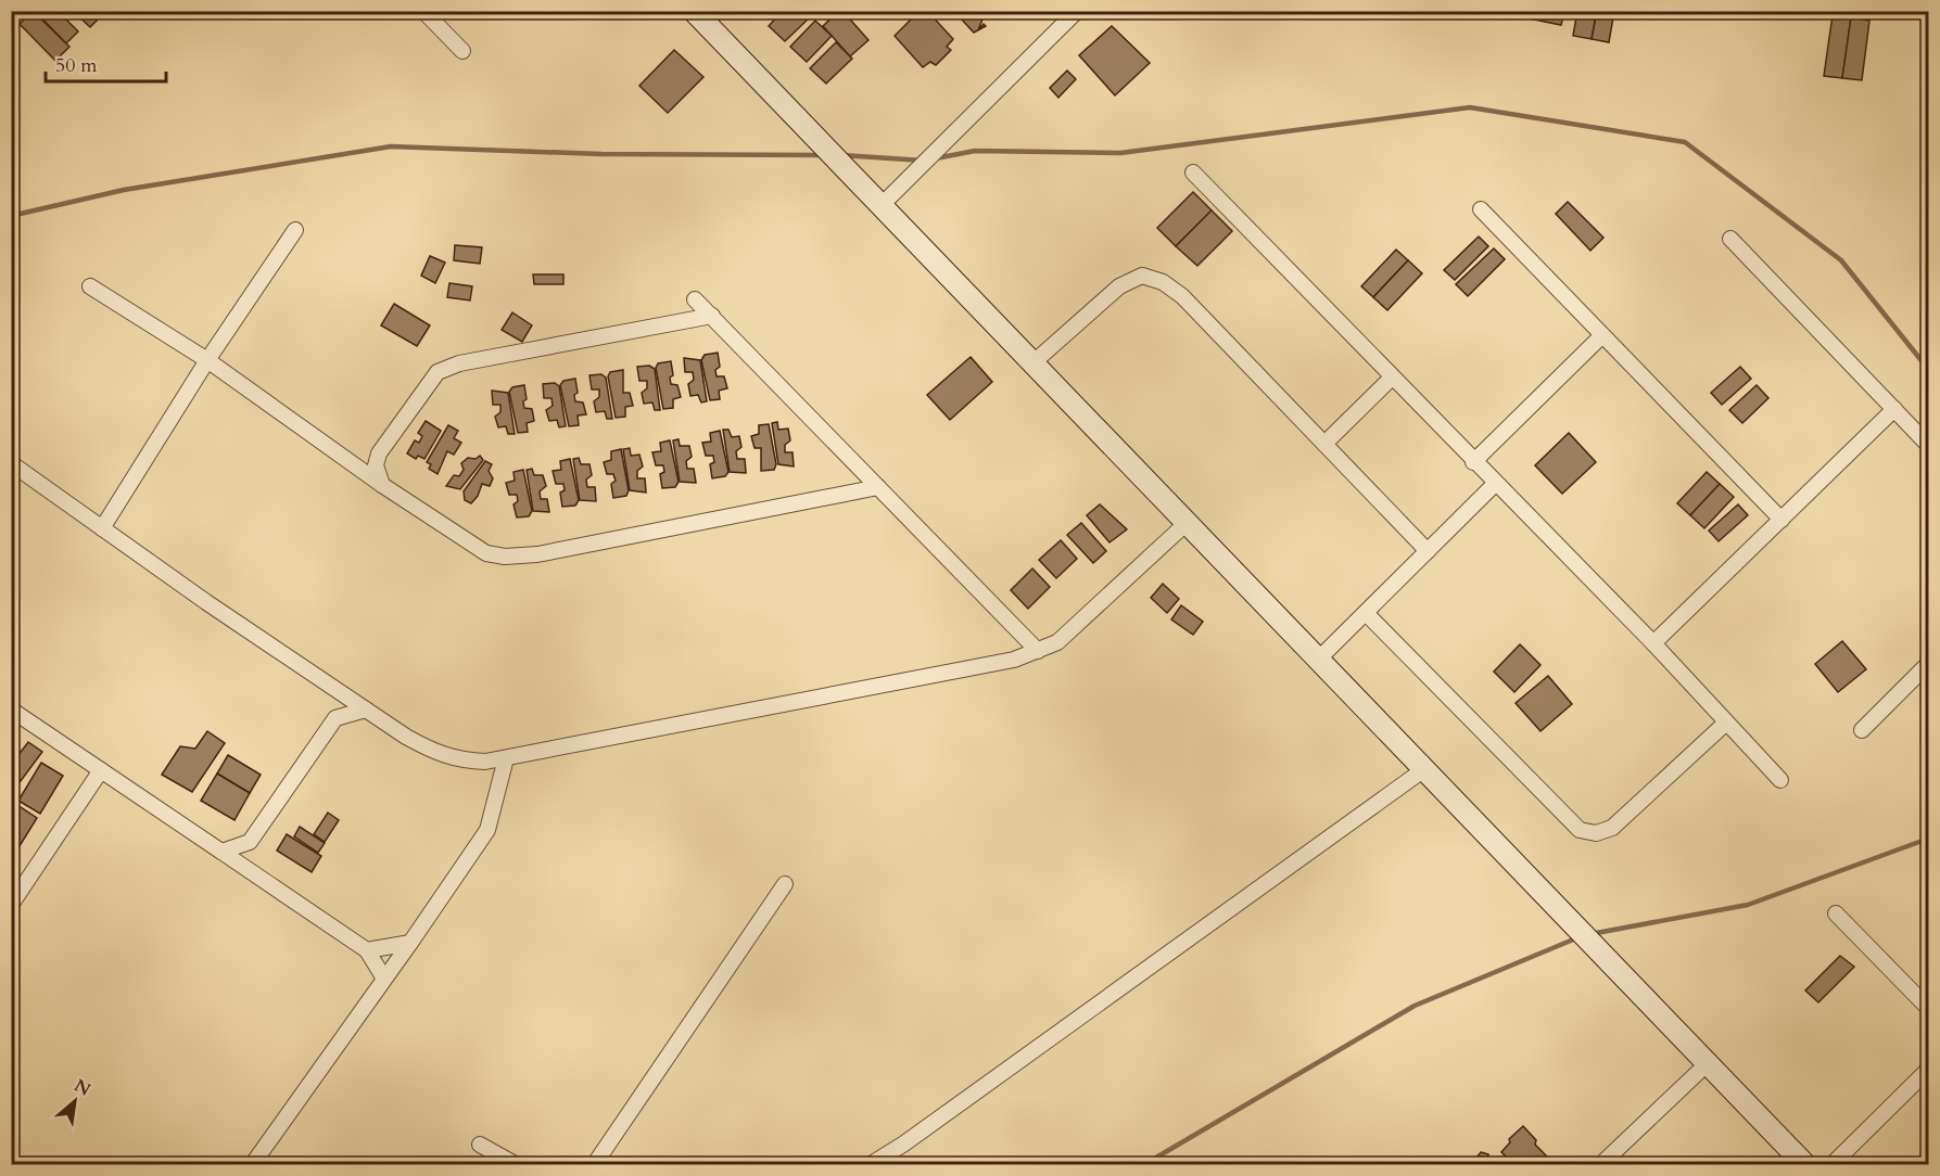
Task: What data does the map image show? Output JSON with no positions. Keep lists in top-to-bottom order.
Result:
{
  "scale_bar": "50 m",
  "north": "top right"
}
